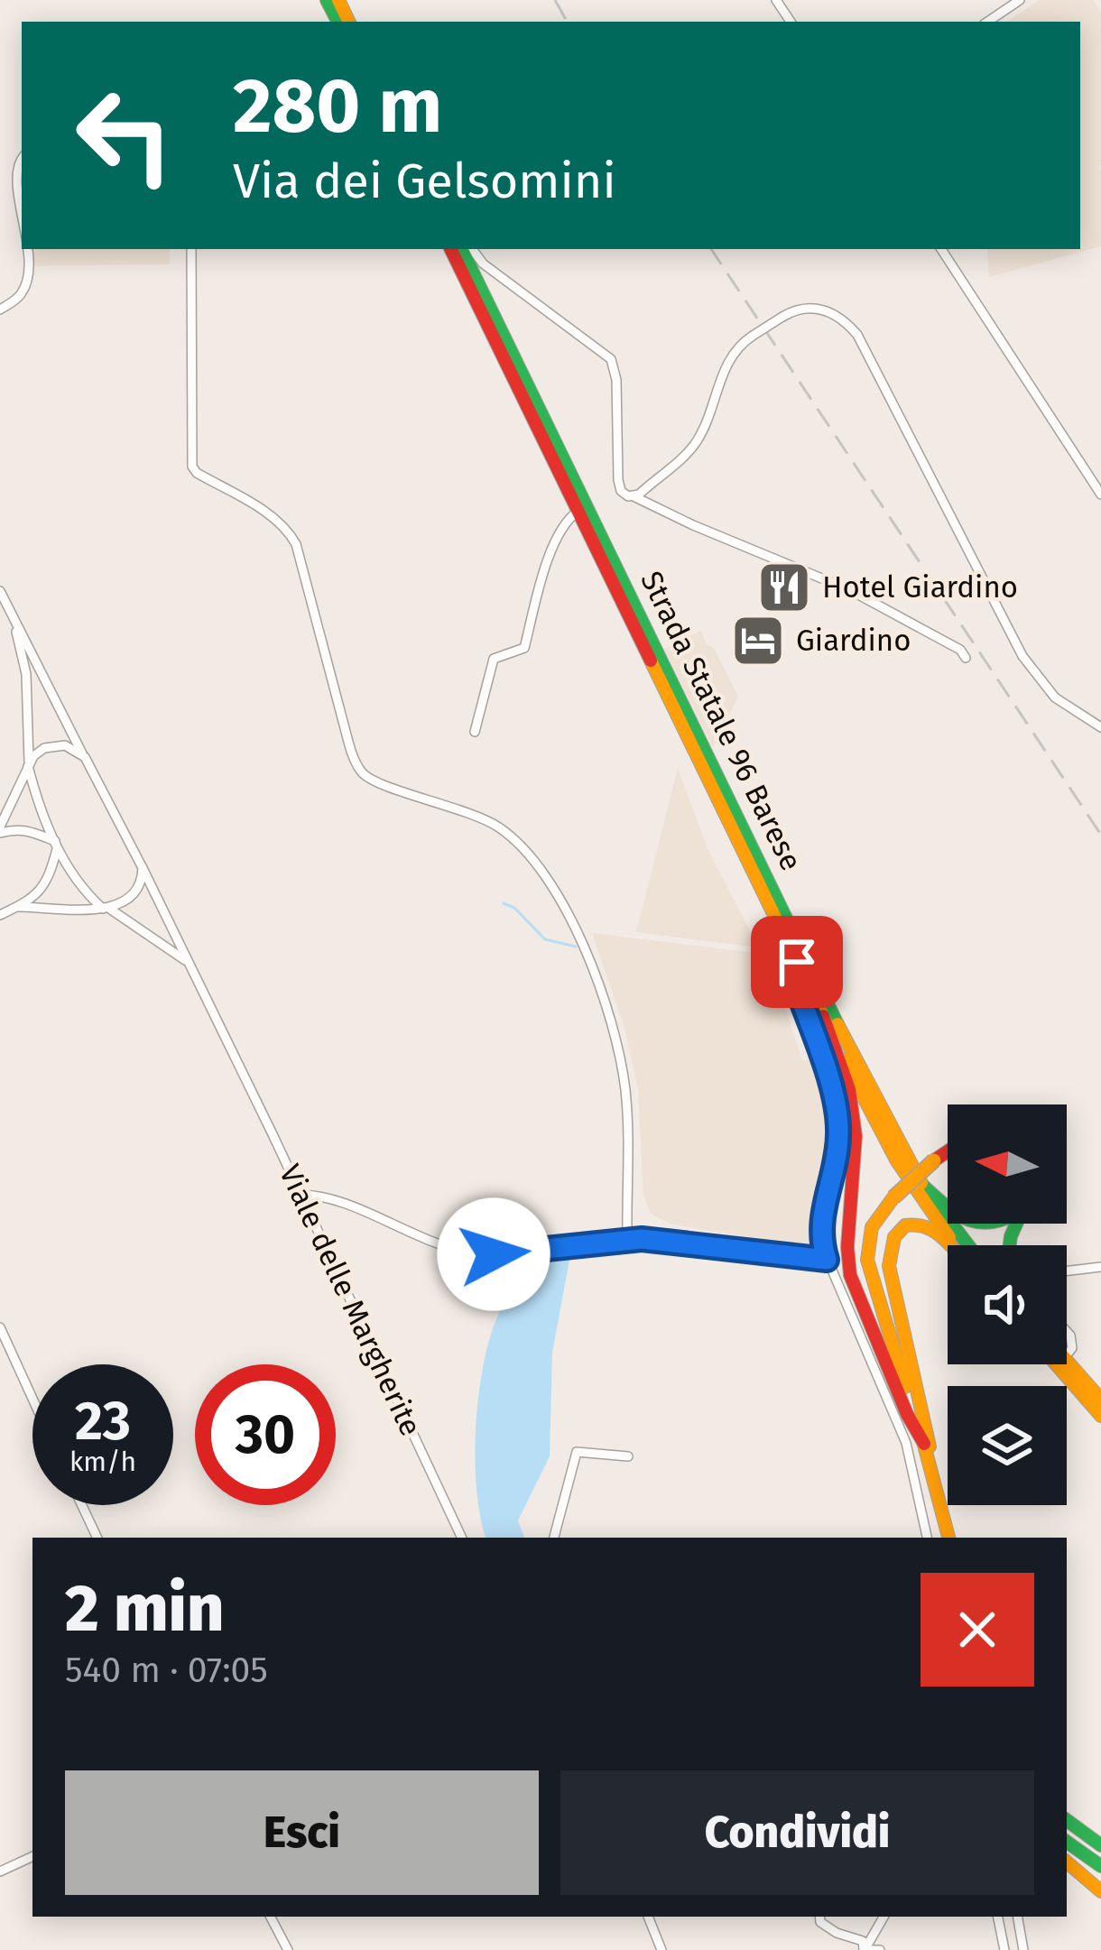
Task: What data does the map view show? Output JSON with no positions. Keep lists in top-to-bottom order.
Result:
{
  "streets": {
    "main road": ["Strada Statale 96 Barese"],
    "street": ["Viale delle Margherite"]
  },
  "places": {
    "restaurant": ["Hotel Giardino"],
    "hotel": ["Giardino"]
  },
  "north": "left",
  "page": {
    "turn": ["280 m", "Via dei Gelsomini"],
    "speed": "23 km/h",
    "limit": "30",
    "heading": ["2 min", "540 m · 07:05"],
    "buttons": ["Esci", "Condividi"]
  }
}
